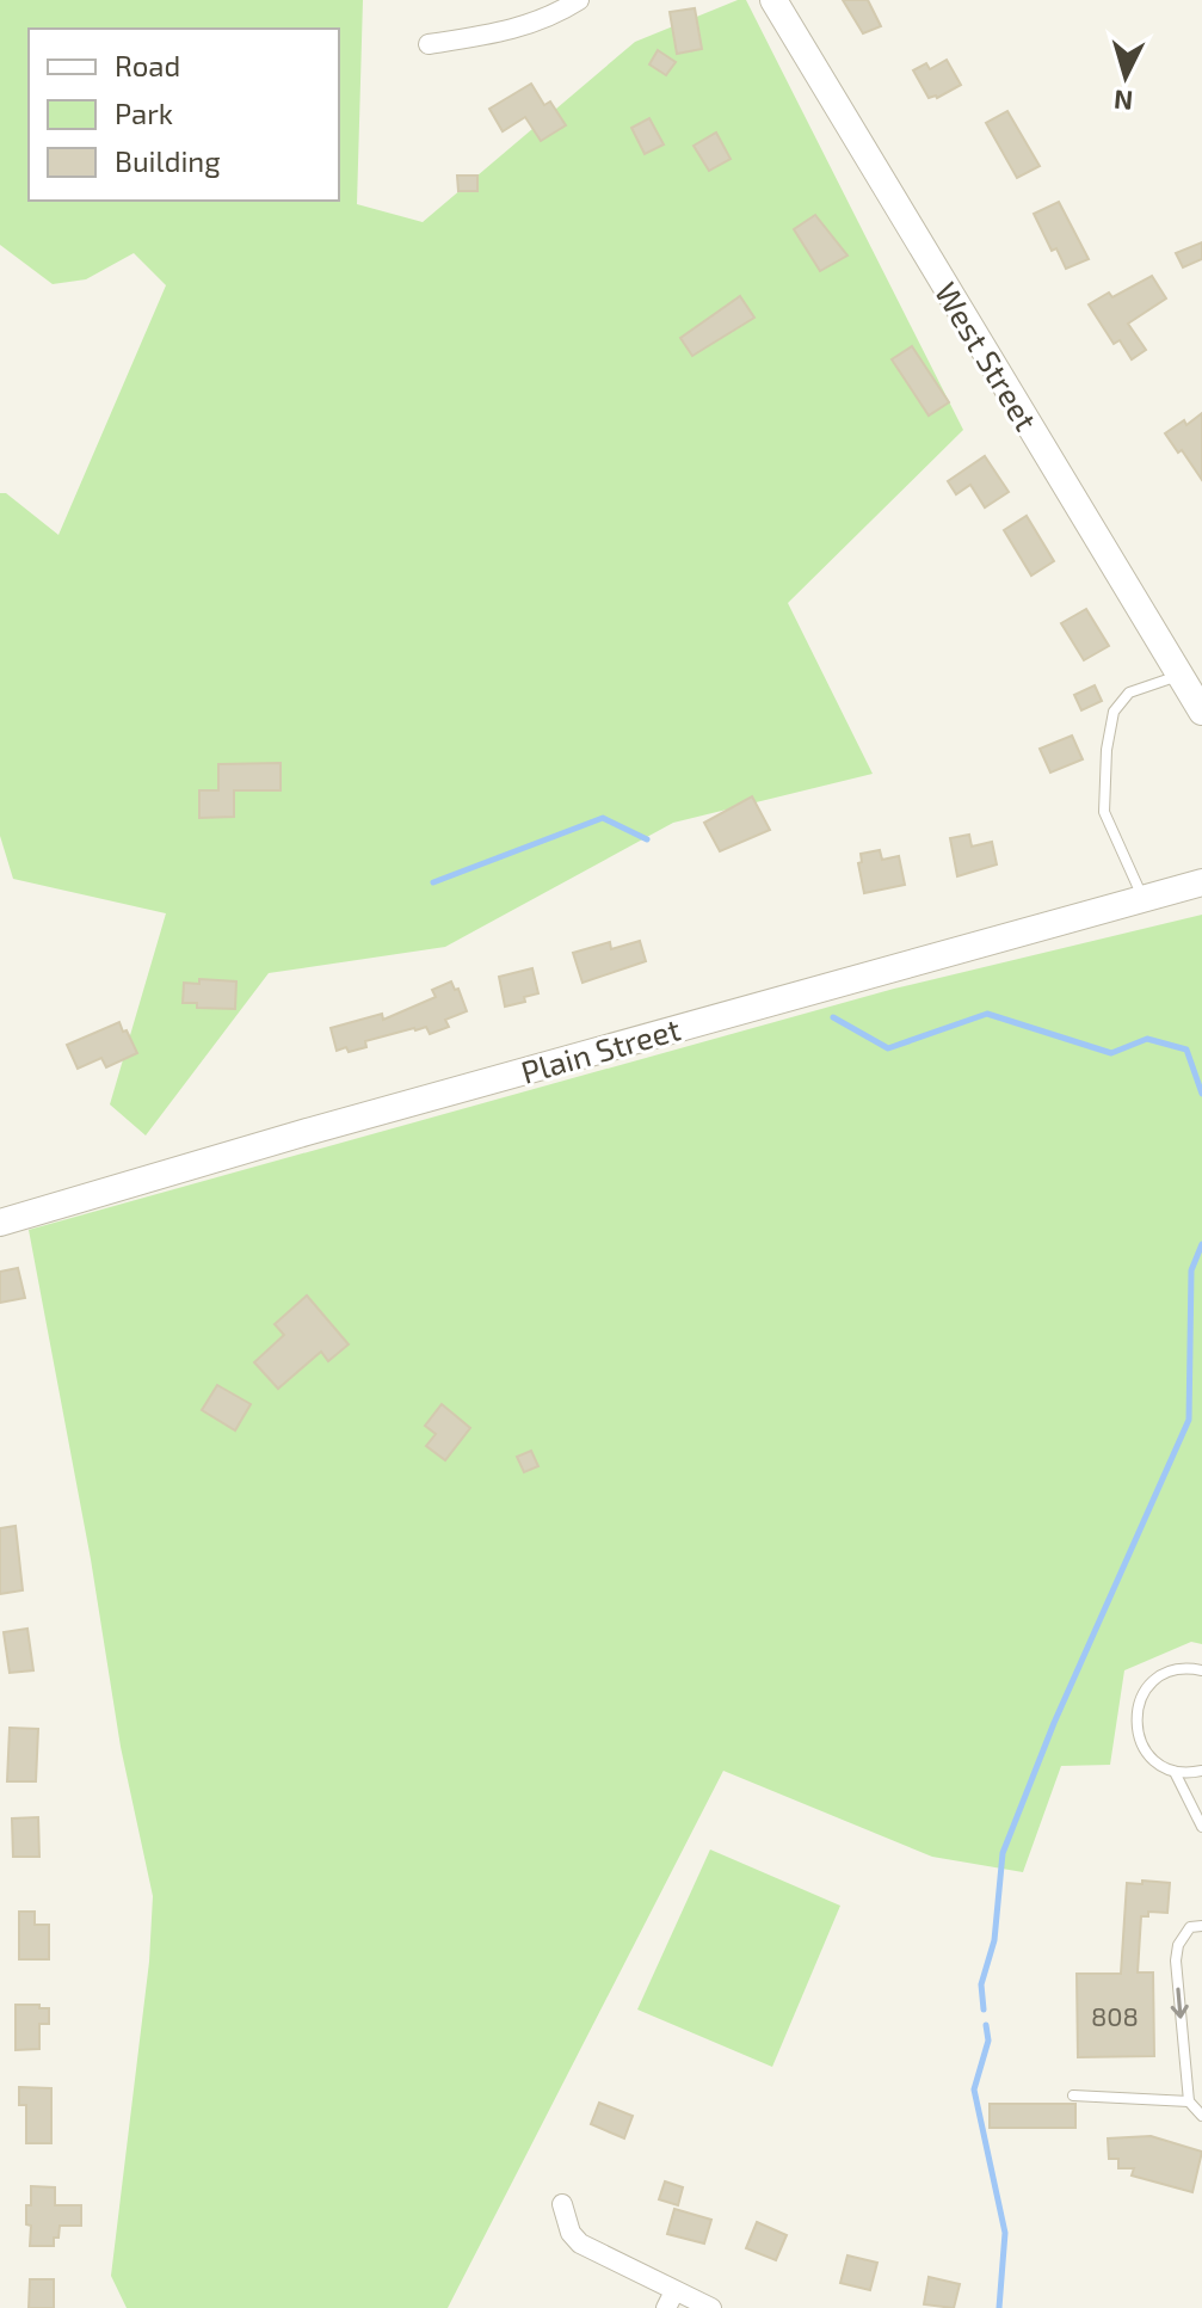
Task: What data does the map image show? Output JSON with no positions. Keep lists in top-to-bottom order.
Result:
{
  "streets": {
    "street": ["West Street", "Plain Street"]
  },
  "house_numbers": ["808"],
  "legend": ["Road", "Park", "Building"],
  "north": "bottom"
}
